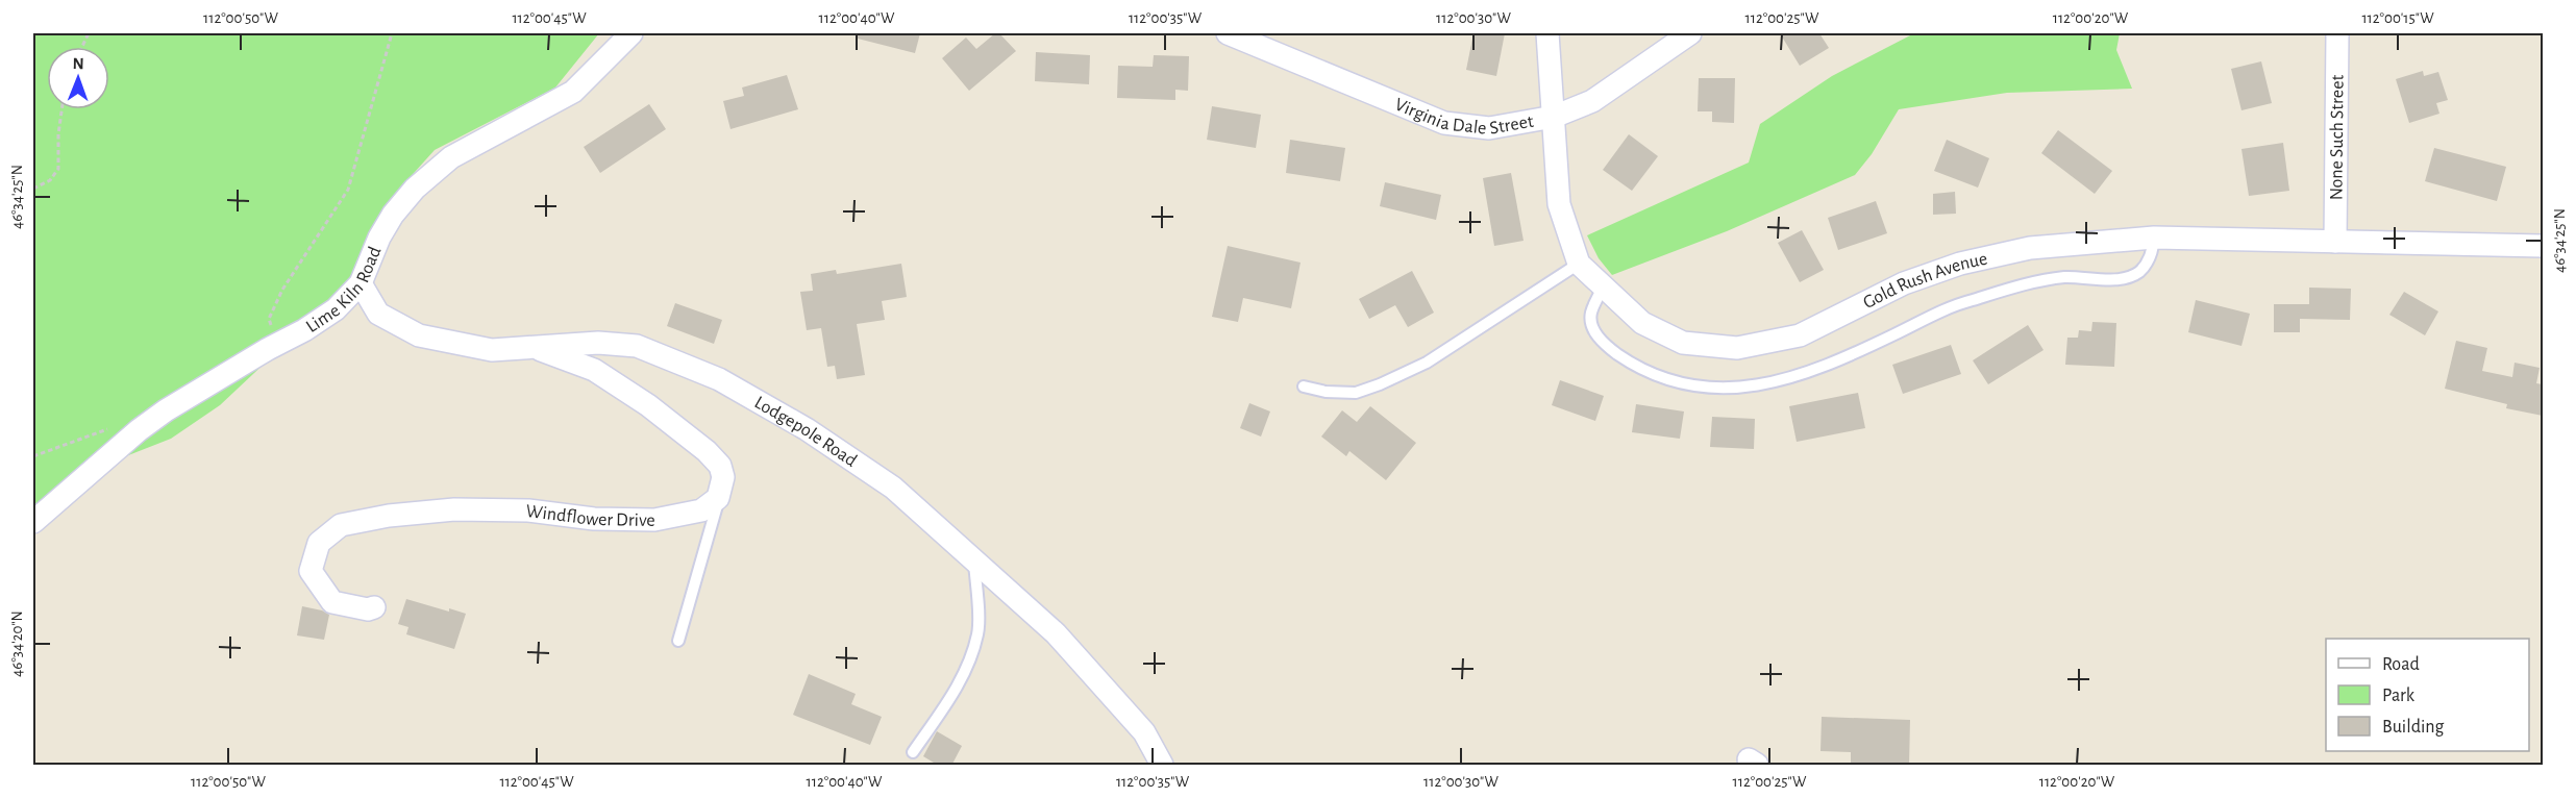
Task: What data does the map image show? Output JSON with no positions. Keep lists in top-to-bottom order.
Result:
{
  "streets": {
    "street": [
      "Virginia Dale Street",
      "None Such Street",
      "Gold Rush Avenue",
      "Lime Kiln Road",
      "Lodgepole Road",
      "Windflower Drive"
    ]
  },
  "crossings": [
    ["Virginia Dale Street", "Gold Rush Avenue"],
    ["None Such Street", "Gold Rush Avenue"],
    ["Lime Kiln Road", "Lodgepole Road"]
  ],
  "legend": ["Road", "Park", "Building"],
  "north": "top",
  "coordinates": [
    "112°00'50\"W",
    "112°00'45\"W",
    "112°00'40\"W",
    "112°00'35\"W",
    "112°00'30\"W",
    "112°00'25\"W",
    "112°00'20\"W",
    "112°00'15\"W",
    "46°34'25\"N",
    "46°34'20\"N"
  ]
}
